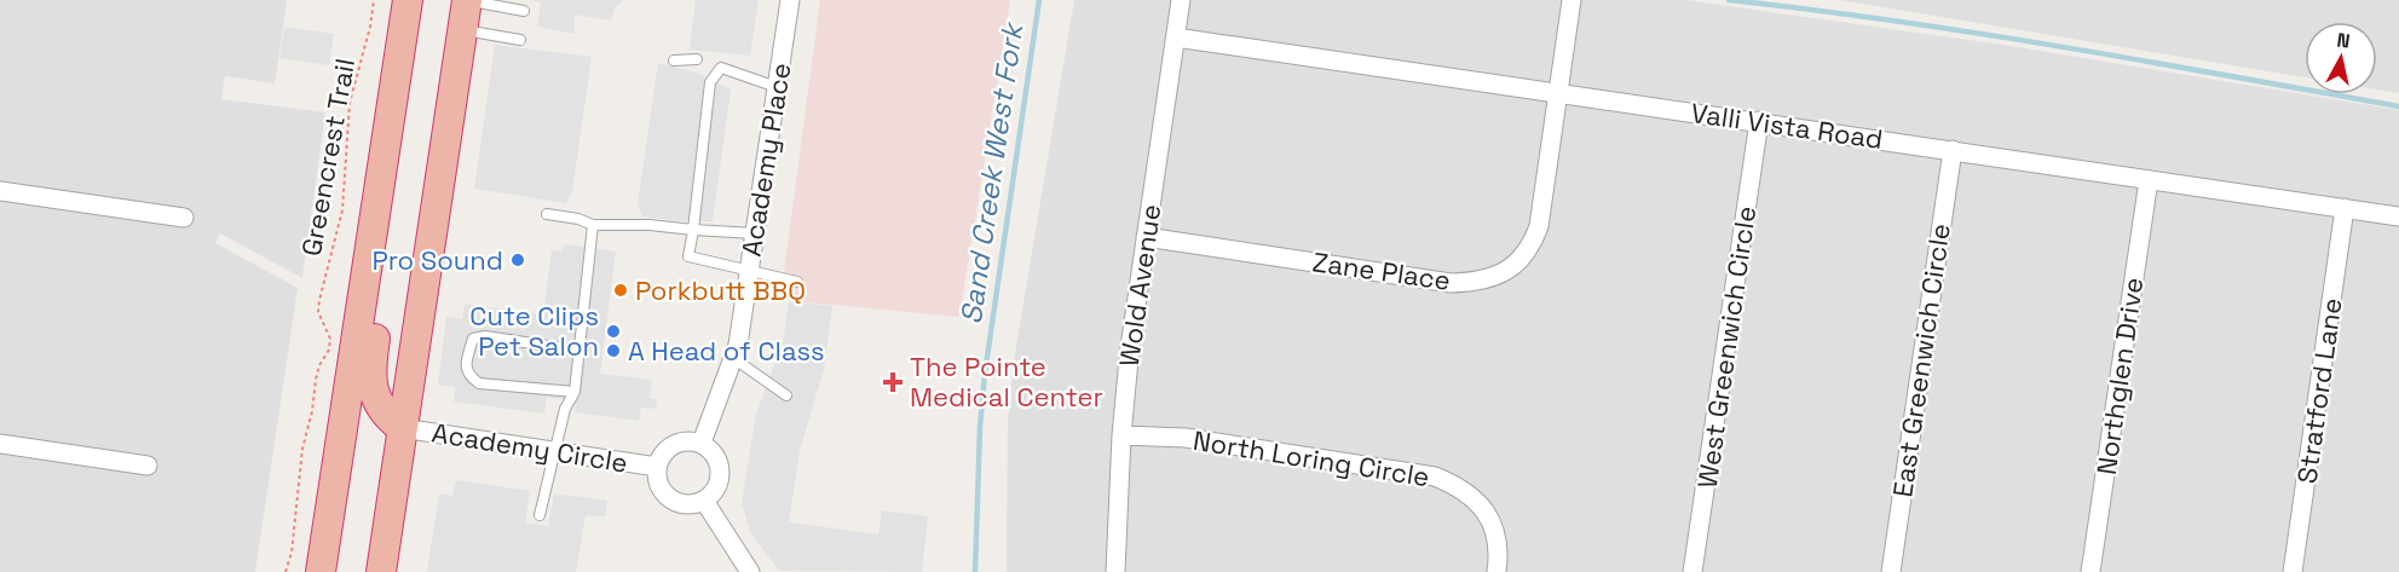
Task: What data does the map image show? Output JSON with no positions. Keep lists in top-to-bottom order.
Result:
{
  "streets": {
    "street": [
      "Valli Vista Road",
      "Academy Place",
      "Zane Place",
      "Wold Avenue",
      "West Greenwich Circle",
      "East Greenwich Circle",
      "Northglen Drive",
      "Stratford Lane",
      "Academy Circle",
      "North Loring Circle"
    ],
    "path": ["Greencrest Trail"]
  },
  "crossings": [
    ["Valli Vista Road", "Zane Place"],
    ["Valli Vista Road", "Wold Avenue"],
    ["Valli Vista Road", "West Greenwich Circle"],
    ["Valli Vista Road", "East Greenwich Circle"],
    ["Valli Vista Road", "Northglen Drive"],
    ["Valli Vista Road", "Stratford Lane"],
    ["Academy Place", "Academy Circle"],
    ["Zane Place", "Wold Avenue"],
    ["Wold Avenue", "North Loring Circle"]
  ],
  "water": ["Sand Creek West Fork"],
  "places": {
    "other": [
      "Pro Sound",
      "Porkbutt BBQ",
      "Cute Clips Pet Salon",
      "A Head of Class"
    ],
    "health": ["The Pointe Medical Center"]
  },
  "north": "top"
}
